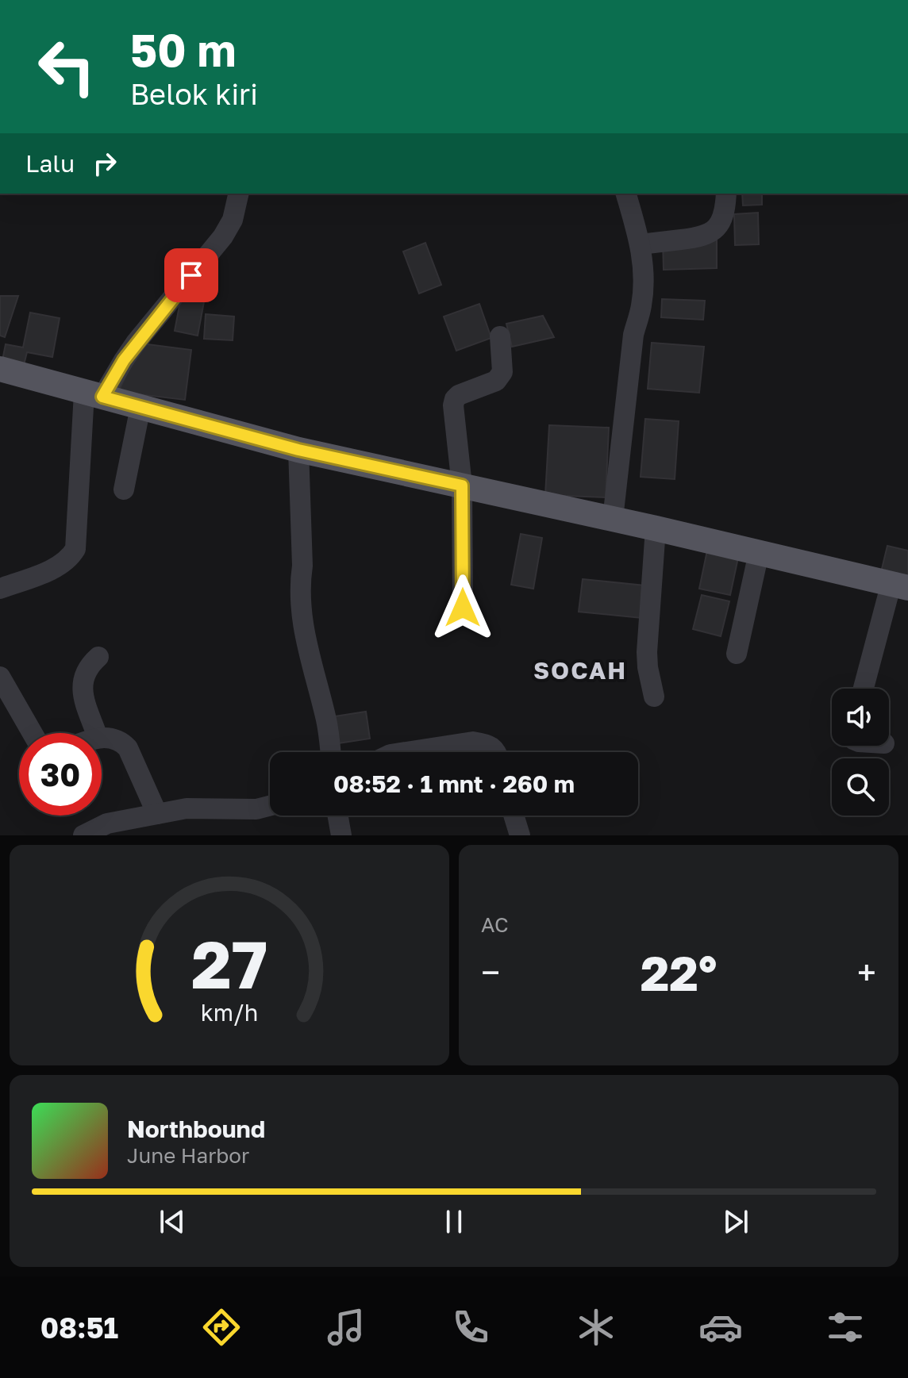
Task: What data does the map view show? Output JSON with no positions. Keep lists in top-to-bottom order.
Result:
{
  "districts": ["SOCAH"],
  "page": {
    "turn": ["50 m", "Belok kiri"],
    "then": "Lalu",
    "limit": "30",
    "trip": "08:52 · 1 mnt · 260 m",
    "tile": "AC",
    "heat": ["−", "22°", "+"],
    "song": ["Northbound", "June Harbor"],
    "tabs": "08:51",
    "gauge": ["27", "km/h"]
  }
}
